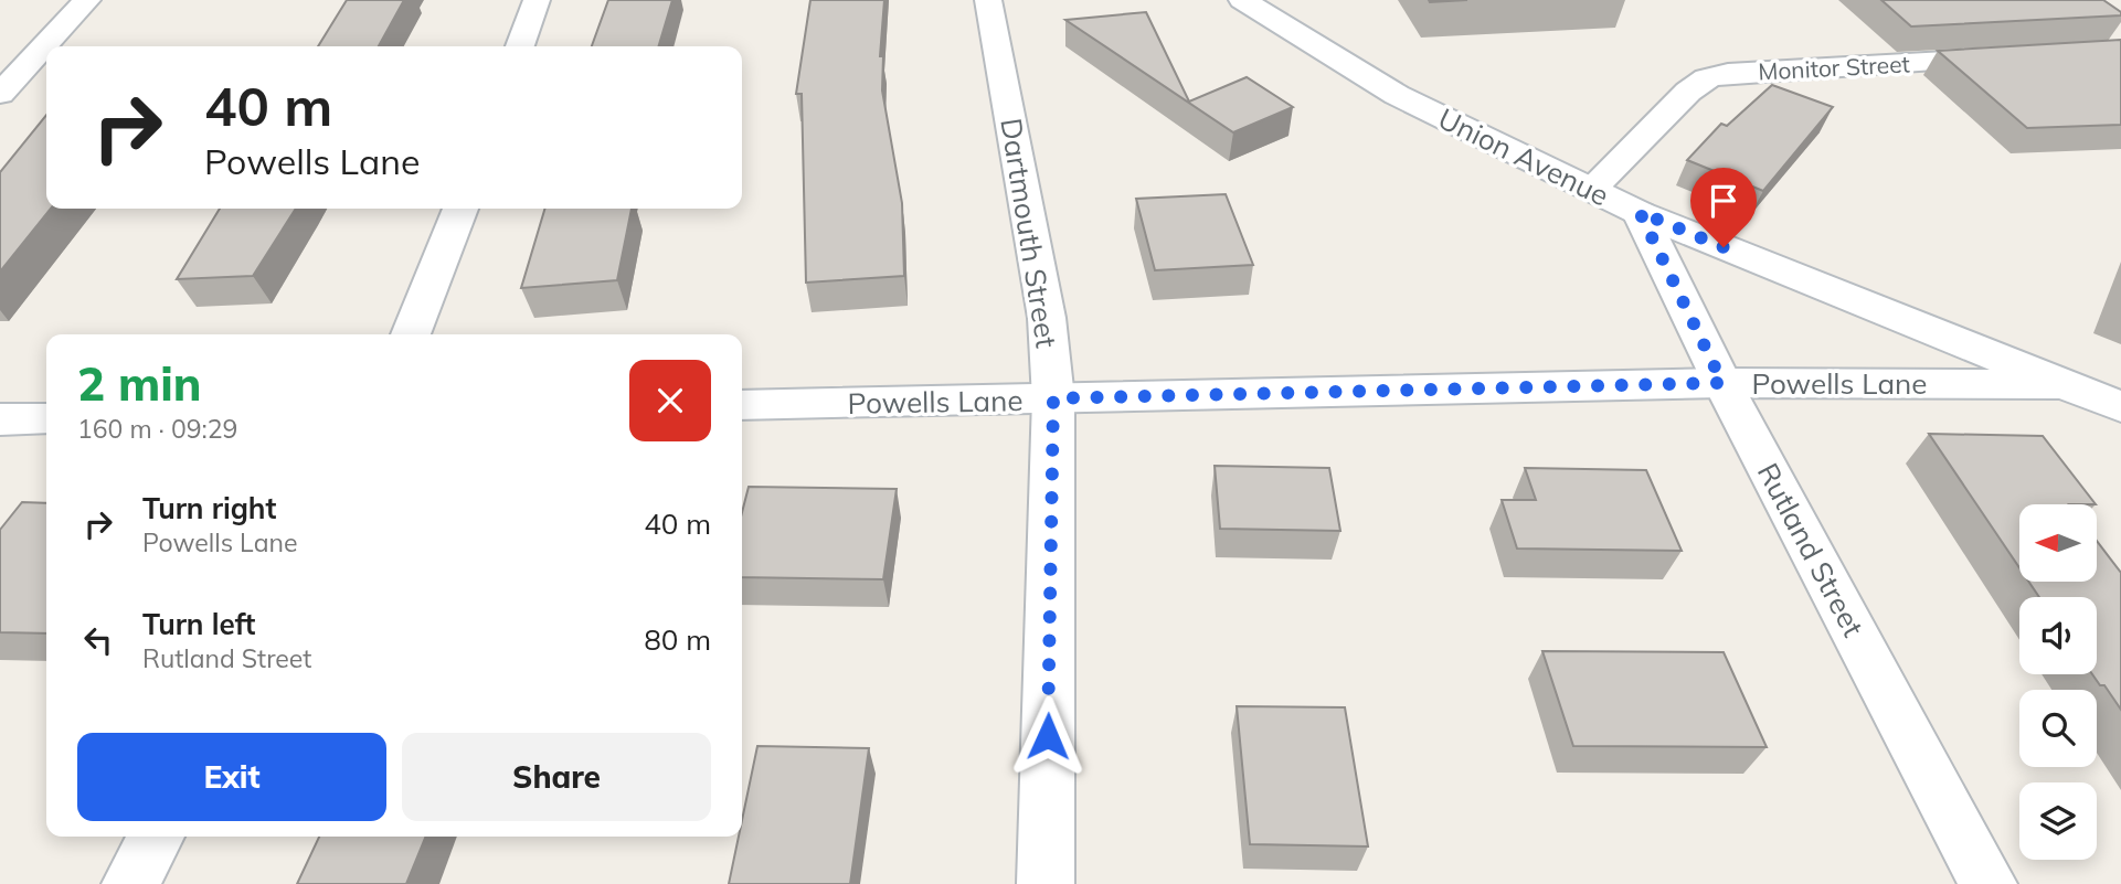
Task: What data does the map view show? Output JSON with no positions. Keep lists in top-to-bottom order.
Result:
{
  "streets": {
    "street": [
      "Monitor Street",
      "Union Avenue",
      "Dartmouth Street",
      "Powells Lane",
      "Rutland Street"
    ]
  },
  "crossings": [
    ["Monitor Street", "Union Avenue"],
    ["Union Avenue", "Powells Lane"],
    ["Union Avenue", "Rutland Street"],
    ["Dartmouth Street", "Powells Lane"],
    ["Powells Lane", "Rutland Street"]
  ],
  "north": "left",
  "page": {
    "turn": ["40 m", "Powells Lane"],
    "heading": ["2 min", "160 m · 09:29"],
    "list": [
      {
        "name": "Turn right",
        "note": "Powells Lane",
        "value": "40 m"
      },
      {
        "name": "Turn left",
        "note": "Rutland Street",
        "value": "80 m"
      }
    ],
    "buttons": ["Exit", "Share"]
  }
}
